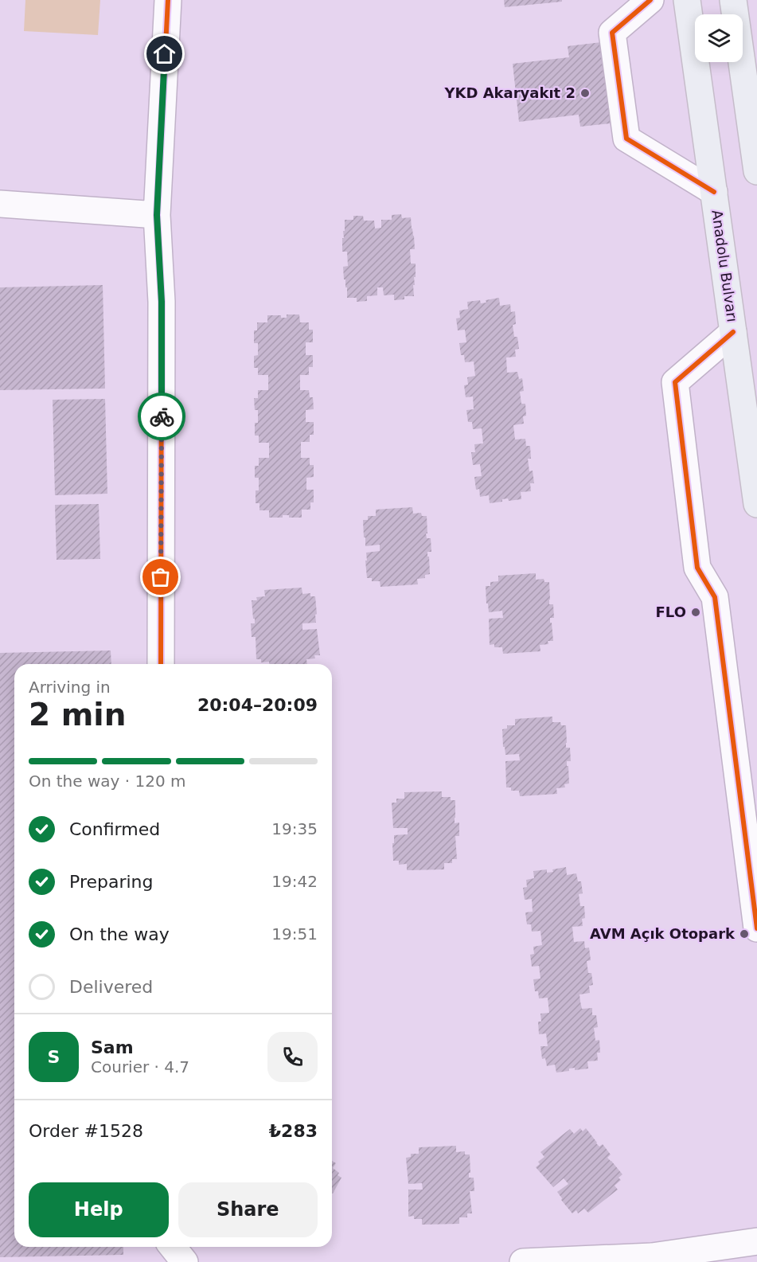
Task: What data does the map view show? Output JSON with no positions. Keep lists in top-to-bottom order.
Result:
{
  "streets": {
    "main road": ["Anadolu Bulvarı"]
  },
  "places": ["YKD Akaryakıt 2", "FLO", "AVM Açık Otopark"],
  "page": {
    "heading": ["2 min", "Arriving in", "20:04–20:09"],
    "panel": [
      "Sam",
      "Courier · 4.7",
      "Order #1528",
      "₺283"
    ],
    "bar": "On the way · 120 m",
    "list": [
      ["Confirmed", "19:35"],
      ["Preparing", "19:42"],
      ["On the way", "19:51"],
      "Delivered"
    ],
    "round": "S",
    "buttons": ["Help", "Share"]
  }
}
